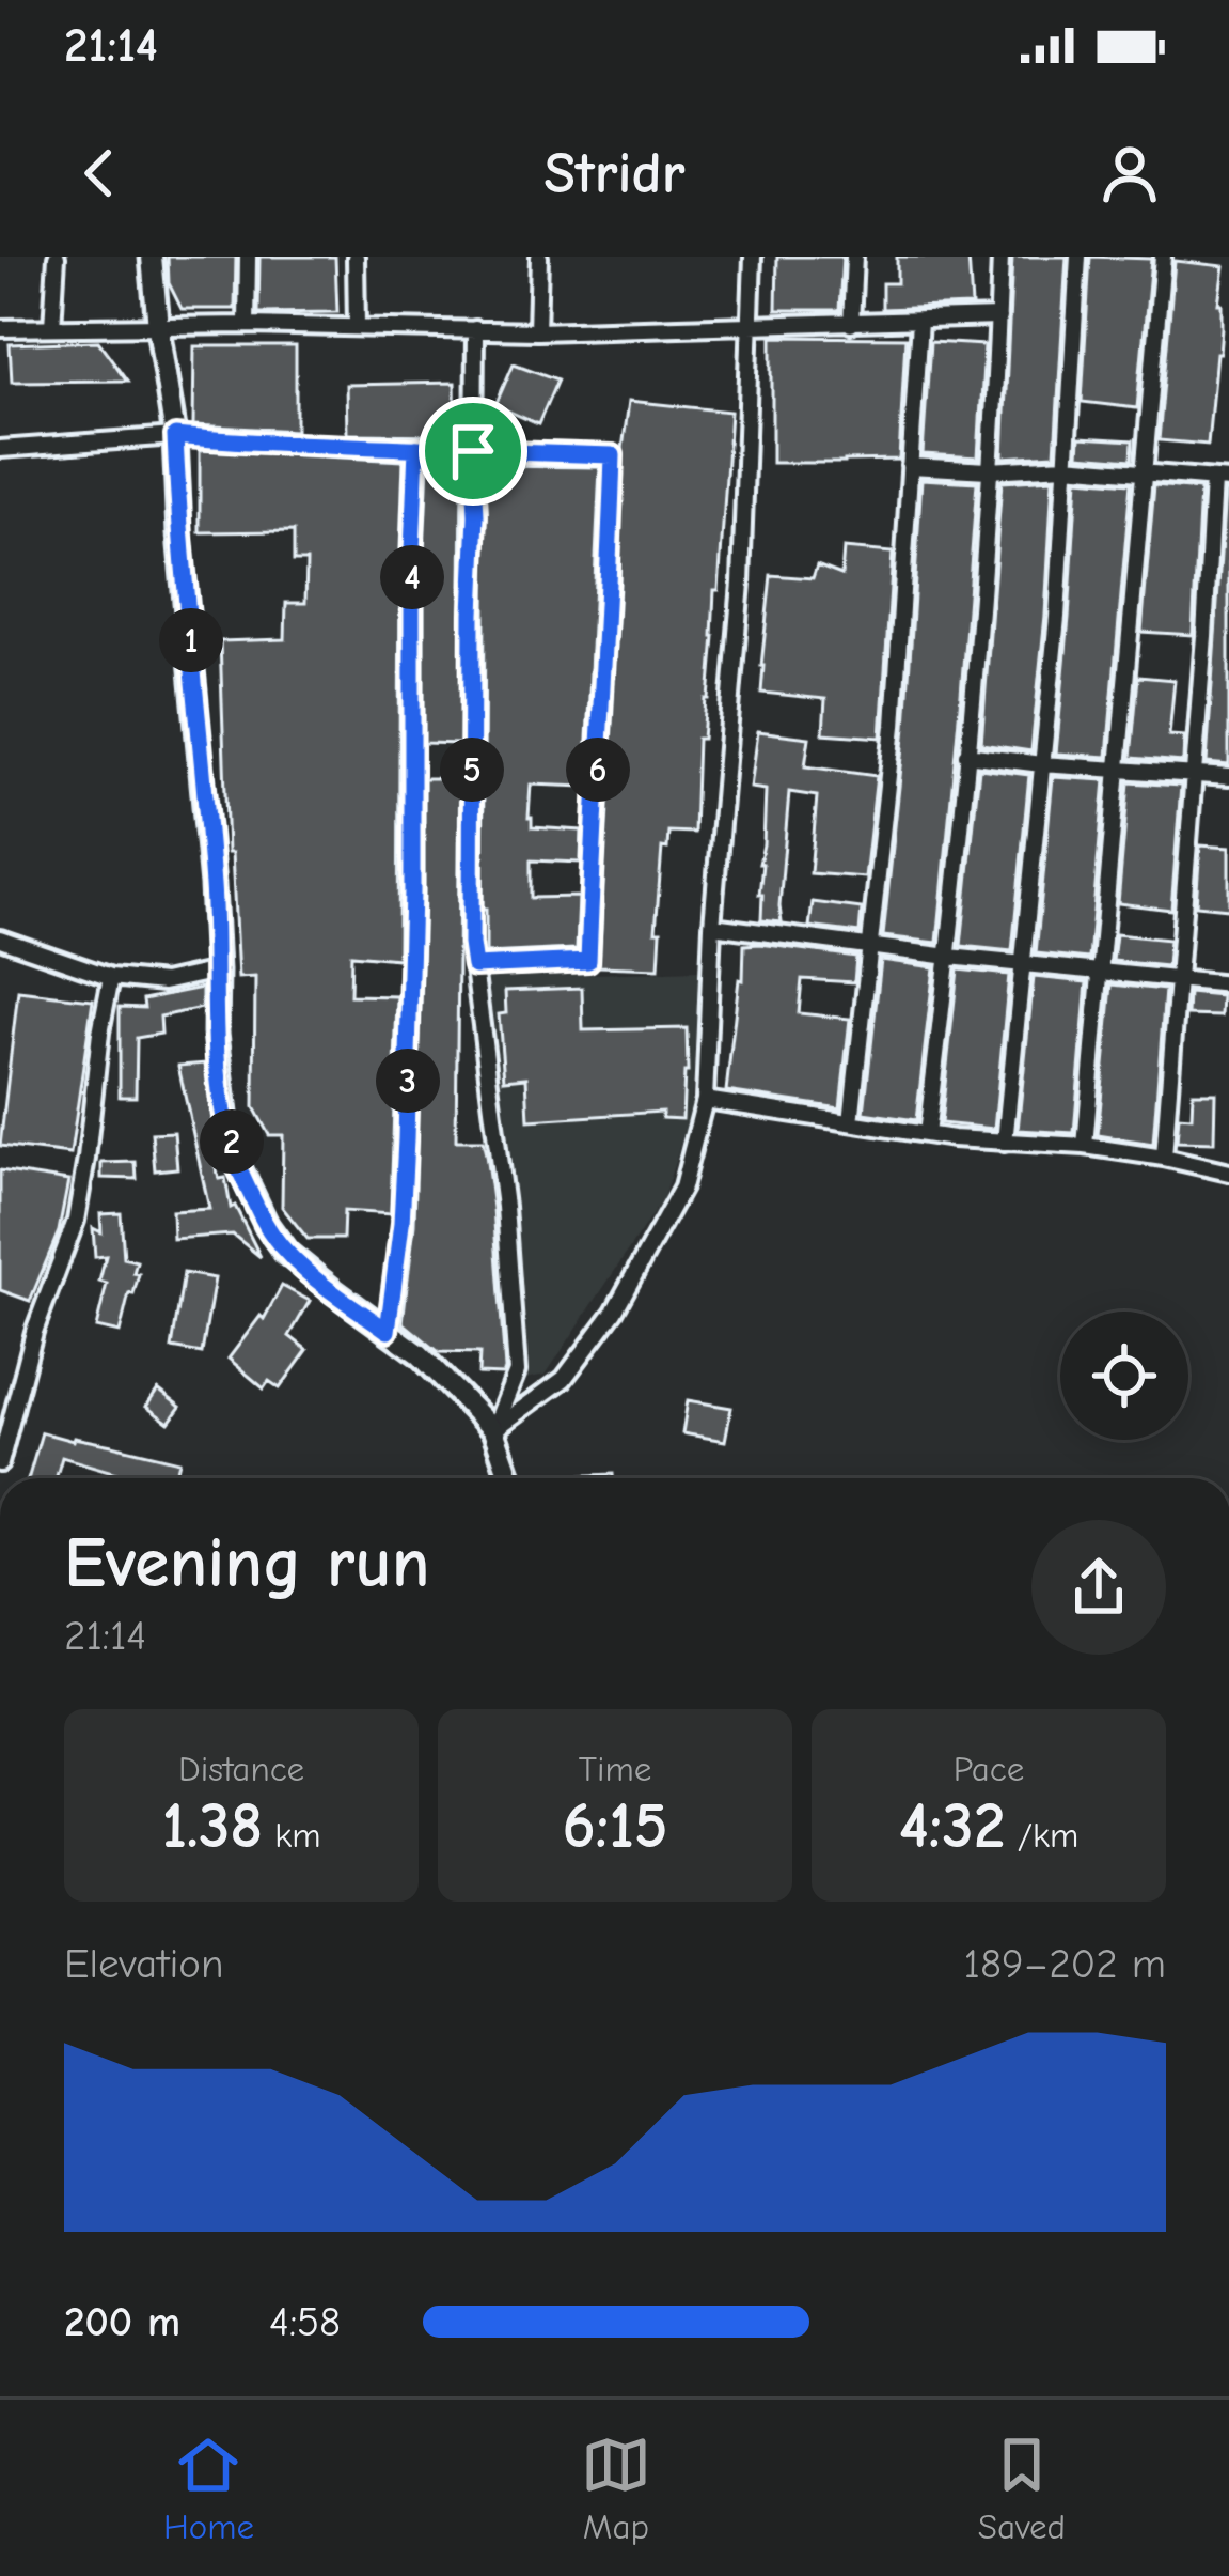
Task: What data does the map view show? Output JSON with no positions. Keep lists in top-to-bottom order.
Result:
{
  "page": {
    "status": "21:14",
    "header": "Stridr",
    "pins": [
      "4",
      "1",
      "5",
      "6",
      "3",
      "2"
    ],
    "heading": ["Evening run", "21:14"],
    "stats": [
      ["Distance", "1.38 km"],
      ["Time", "6:15"],
      ["Pace", "4:32 /km"]
    ],
    "chart": ["Elevation", "189–202 m"],
    "list": [
      {
        "name": "200 m",
        "note": "4:58"
      }
    ],
    "tabs": ["Home", "Map", "Saved"]
  }
}
